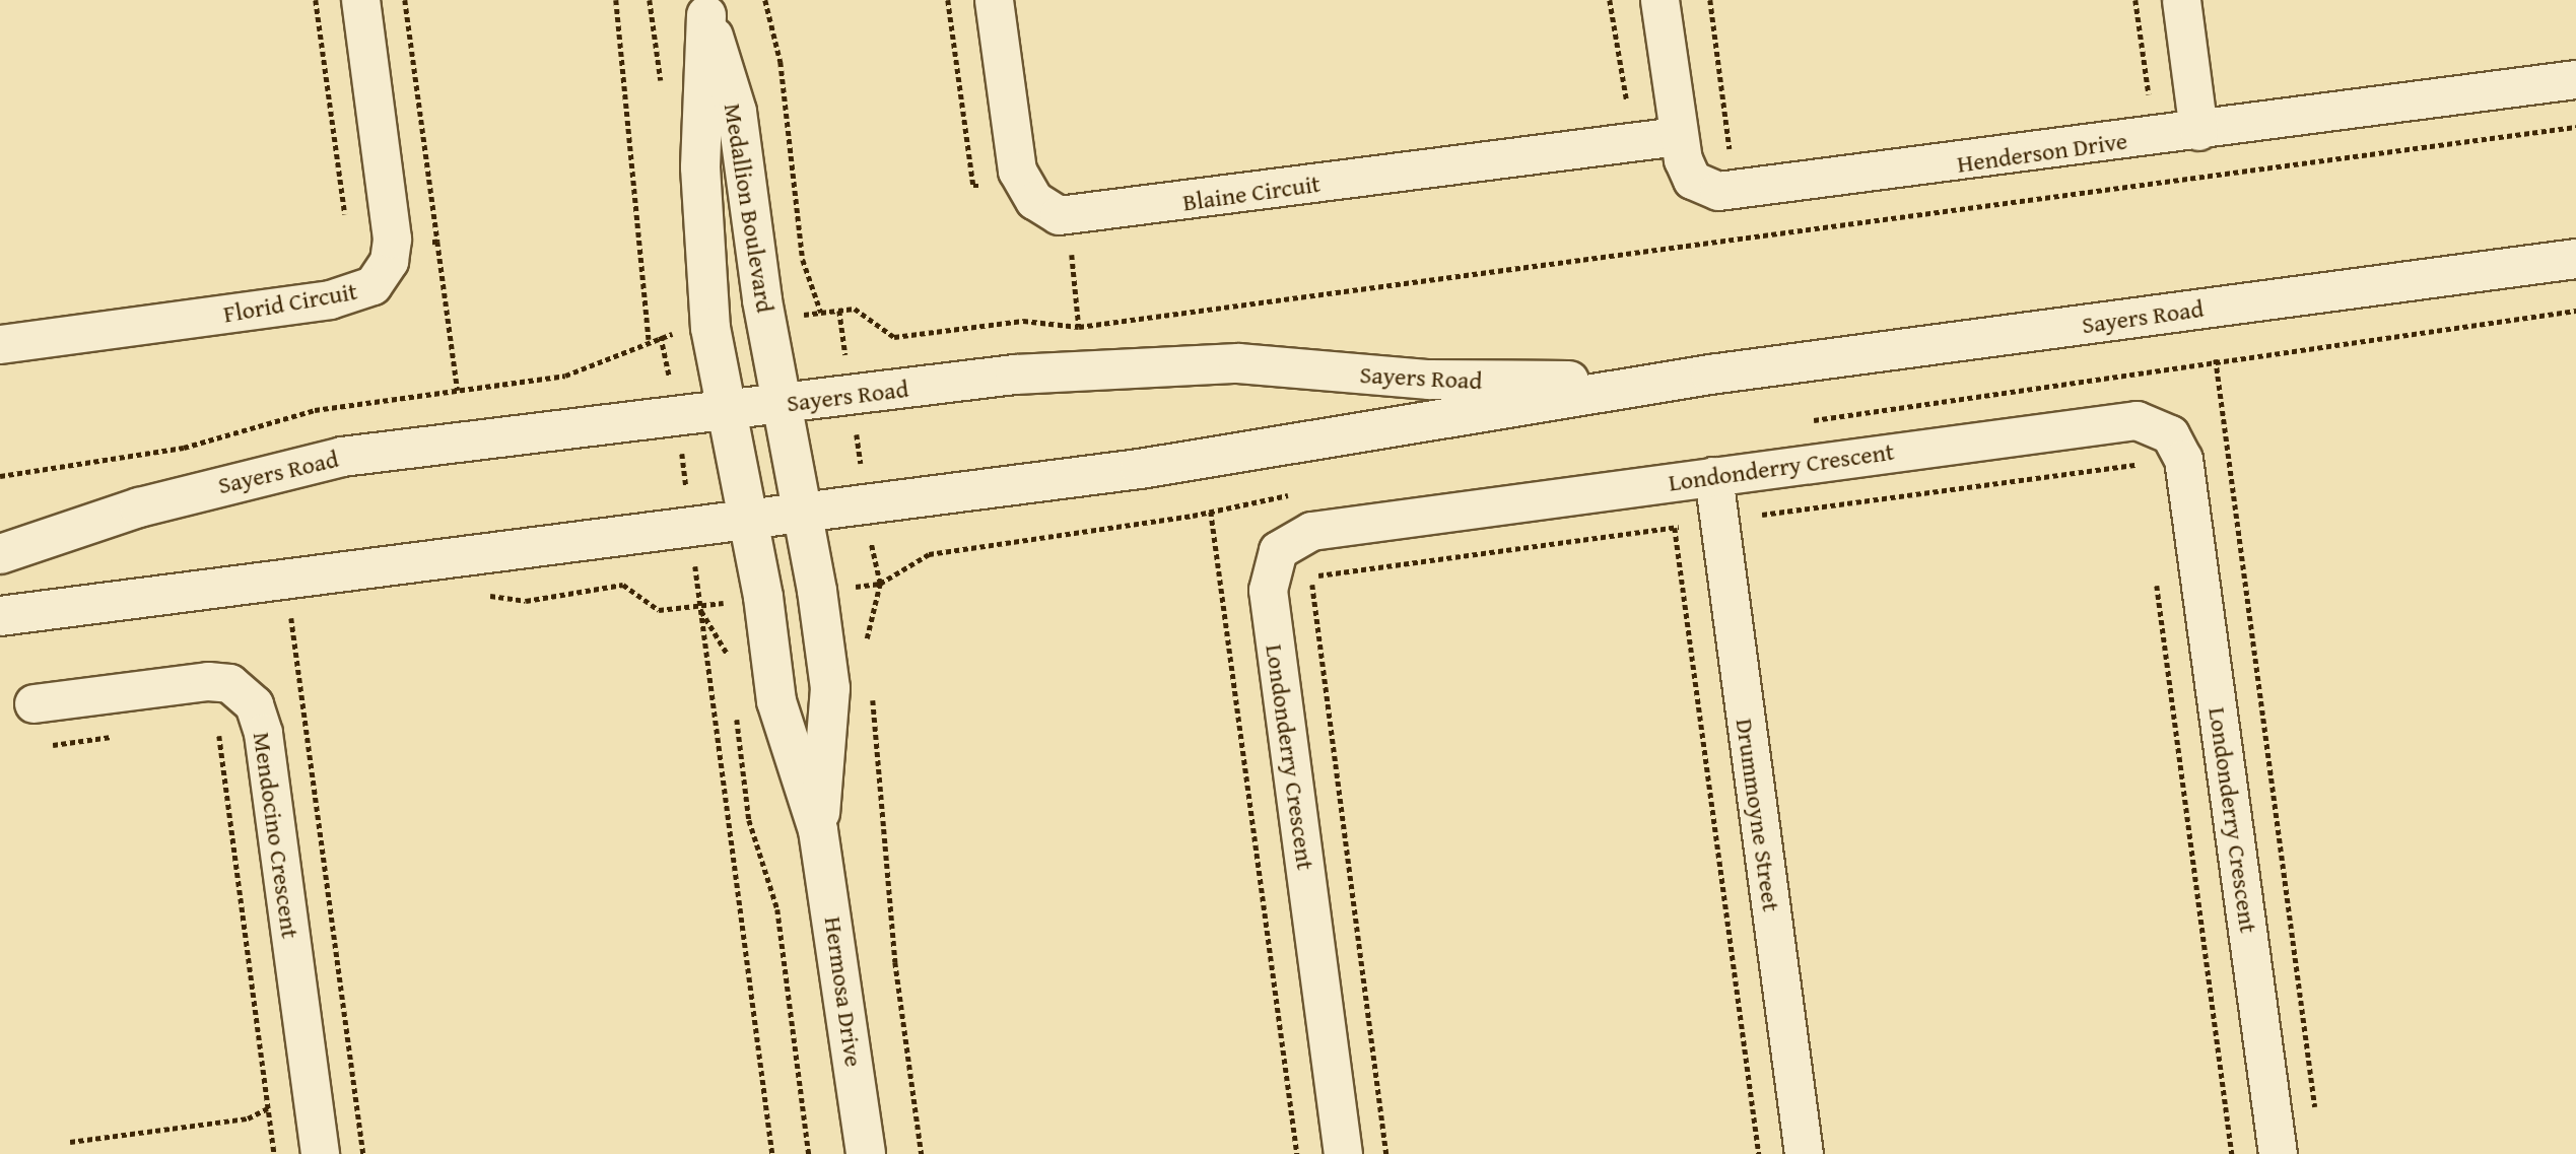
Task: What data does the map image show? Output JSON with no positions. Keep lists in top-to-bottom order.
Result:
{
  "streets": {
    "street": [
      "Henderson Drive",
      "Blaine Circuit",
      "Medallion Boulevard",
      "Florid Circuit",
      "Sayers Road",
      "Londonderry Crescent",
      "Drummoyne Street",
      "Mendocino Crescent",
      "Hermosa Drive"
    ]
  },
  "crossings": [
    ["Henderson Drive", "Blaine Circuit"],
    ["Medallion Boulevard", "Sayers Road"],
    ["Medallion Boulevard", "Hermosa Drive"],
    ["Sayers Road", "Hermosa Drive"],
    ["Londonderry Crescent", "Drummoyne Street"]
  ]
}
